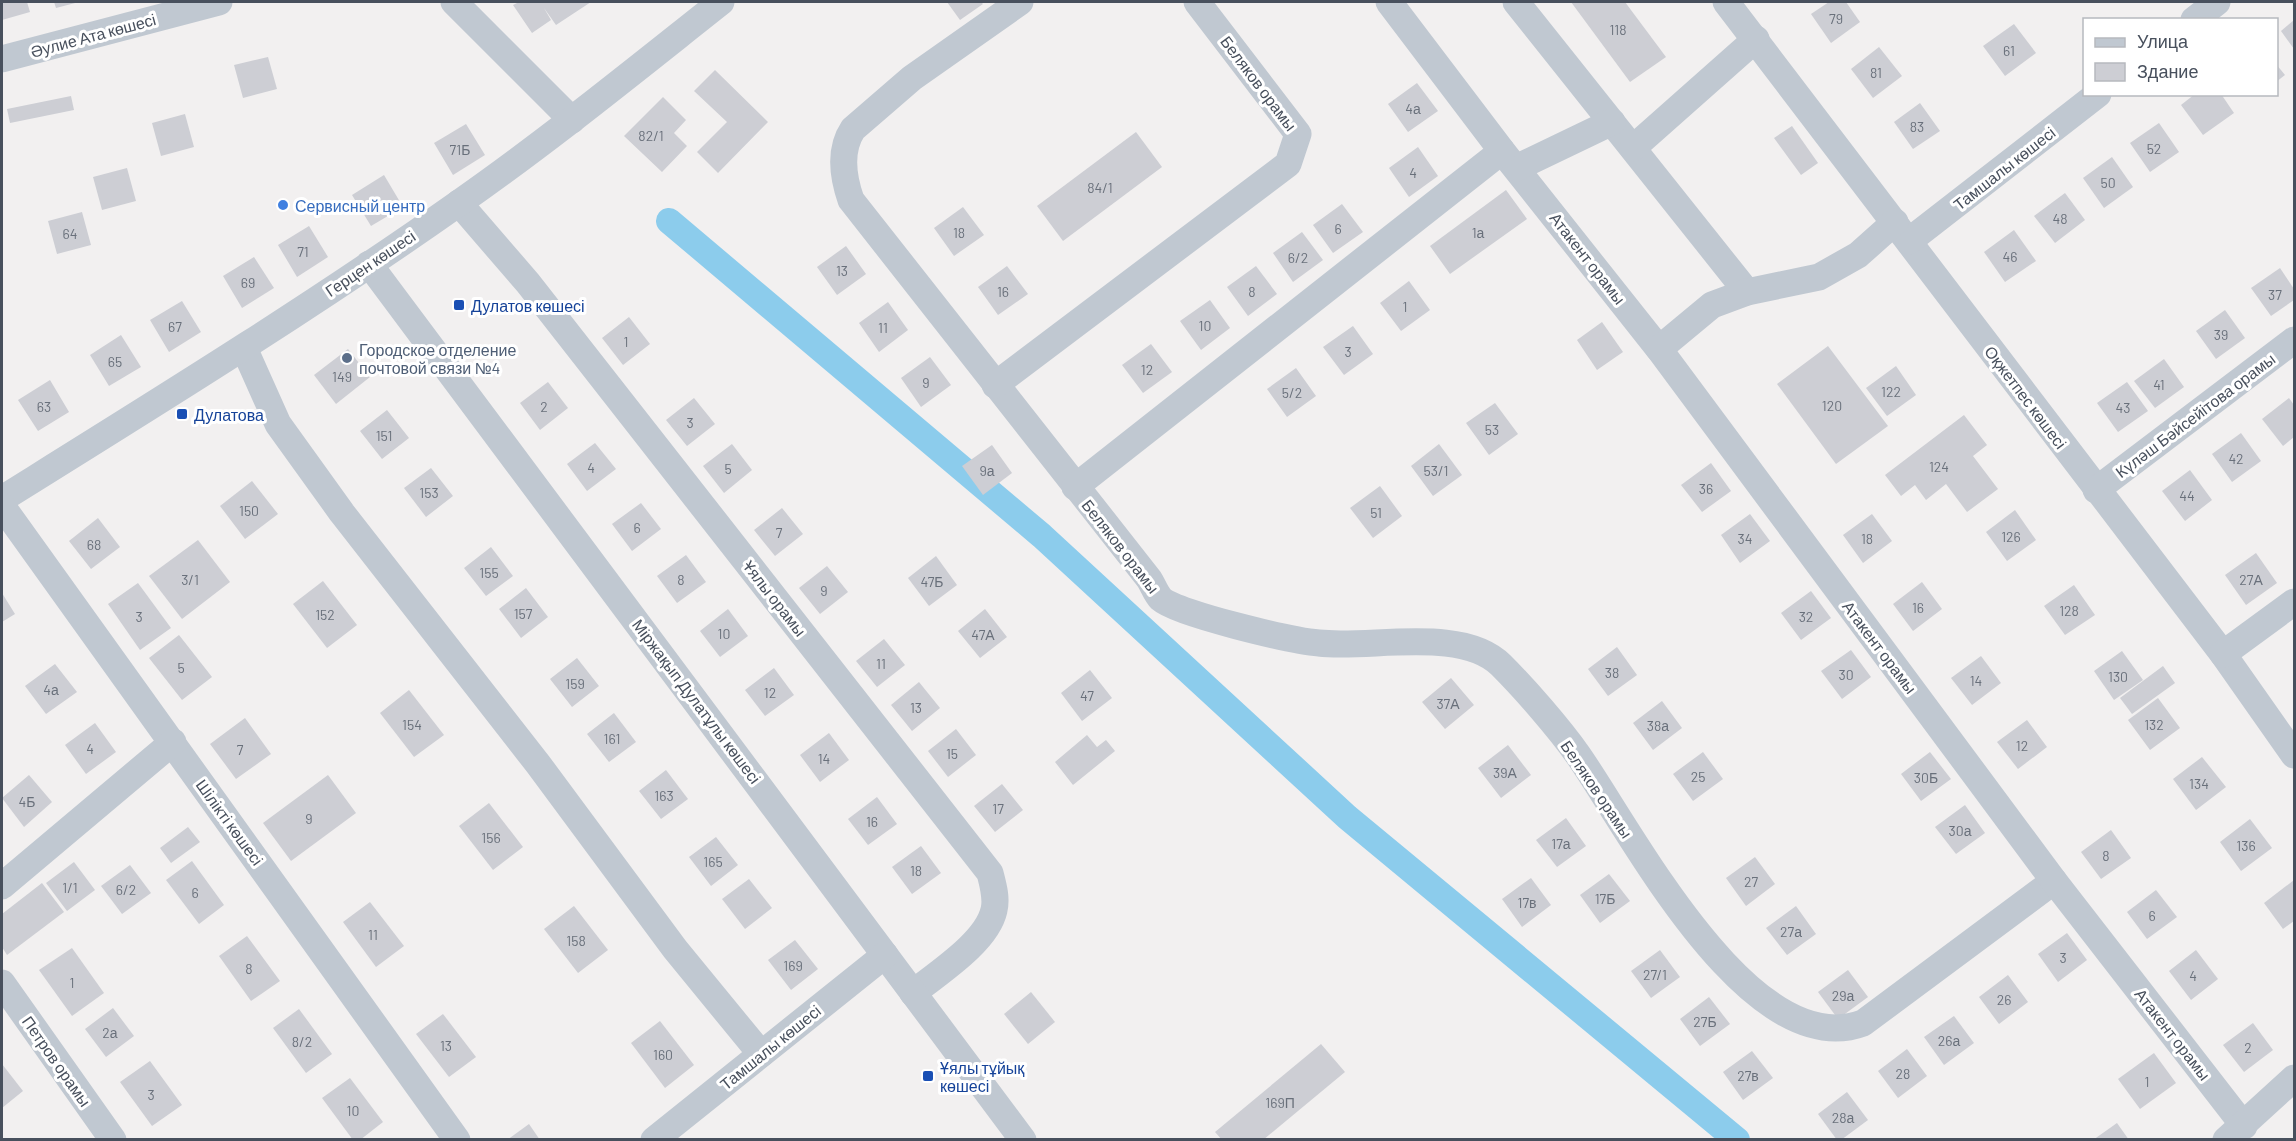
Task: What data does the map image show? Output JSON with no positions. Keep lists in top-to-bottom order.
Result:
{
  "streets": {
    "street": [
      "Әулие Ата көшесі",
      "Беляков орамы",
      "Тамшалы көшесі",
      "Атакент орамы",
      "Герцен көшесі",
      "Оқжетпес көшесі",
      "Күләш Бәйсейітова орамы",
      "Ұялы орамы",
      "Міржақып Дулатұлы көшесі",
      "Шілікті көшесі",
      "Петров орамы"
    ]
  },
  "crossings": [
    ["Беляков орамы", "Атакент орамы"],
    ["Тамшалы көшесі", "Атакент орамы"],
    ["Тамшалы көшесі", "Оқжетпес көшесі"],
    ["Тамшалы көшесі", "Міржақып Дулатұлы көшесі"],
    ["Герцен көшесі", "Ұялы орамы"],
    ["Герцен көшесі", "Міржақып Дулатұлы көшесі"],
    ["Оқжетпес көшесі", "Күләш Бәйсейітова орамы"],
    ["Ұялы орамы", "Міржақып Дулатұлы көшесі"]
  ],
  "places": {
    "other": ["Сервисный центр", "Городское отделение почтовой связи №4"],
    "transit": ["Дулатов көшесі", "Дулатова", "Ұялы тұйық көшесі"]
  },
  "house_numbers": [
    "79",
    "118",
    "61",
    "81",
    "4а",
    "83",
    "82/1",
    "52",
    "71Б",
    "4",
    "50",
    "84/1",
    "48",
    "6",
    "18",
    "1а",
    "64",
    "71",
    "46",
    "6/2",
    "13",
    "69",
    "16",
    "8",
    "37",
    "1",
    "10",
    "67",
    "11",
    "39",
    "1",
    "3",
    "65",
    "12",
    "149",
    "9",
    "41",
    "122",
    "5/2",
    "120",
    "63",
    "2",
    "43",
    "3",
    "53",
    "151",
    "42",
    "124",
    "4",
    "5",
    "9а",
    "53/1",
    "36",
    "153",
    "44",
    "150",
    "51",
    "6",
    "7",
    "126",
    "34",
    "18",
    "68",
    "155",
    "3/1",
    "8",
    "27А",
    "47Б",
    "9",
    "16",
    "128",
    "157",
    "152",
    "3",
    "32",
    "10",
    "47А",
    "11",
    "5",
    "38",
    "30",
    "130",
    "14",
    "159",
    "4а",
    "12",
    "47",
    "37А",
    "13",
    "154",
    "132",
    "38а",
    "161",
    "12",
    "4",
    "7",
    "15",
    "14",
    "39А",
    "25",
    "30Б",
    "134",
    "163",
    "4Б",
    "17",
    "9",
    "16",
    "30а",
    "156",
    "17а",
    "136",
    "8",
    "165",
    "18",
    "27",
    "1/1",
    "6/2",
    "6",
    "17Б",
    "17в",
    "6",
    "27а",
    "11",
    "158",
    "3",
    "169",
    "8",
    "27/1",
    "4",
    "1",
    "29а",
    "26",
    "27Б",
    "2а",
    "26а",
    "8/2",
    "13",
    "2",
    "160",
    "28",
    "27в",
    "1",
    "3",
    "169П",
    "10",
    "28а"
  ],
  "legend": ["Улица", "Здание"]
}
